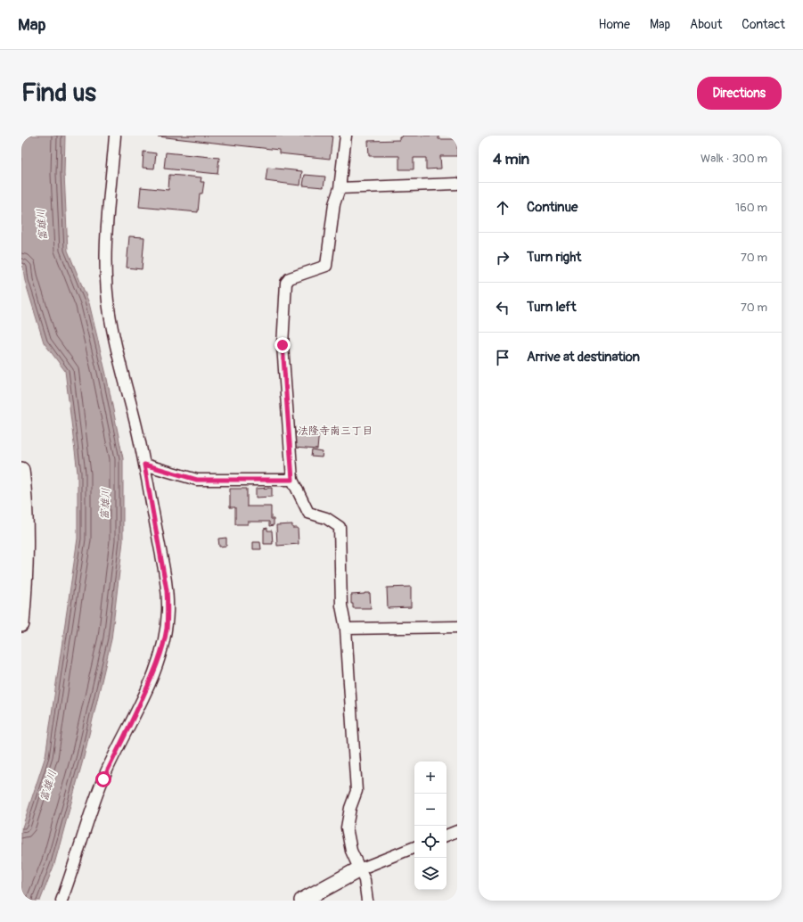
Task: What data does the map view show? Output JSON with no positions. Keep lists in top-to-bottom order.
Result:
{
  "districts": ["法隆寺南三丁目"],
  "water": ["富雄川"],
  "page": {
    "header": "Map",
    "nav": [
      "Home",
      "Map",
      "About",
      "Contact"
    ],
    "buttons": "Directions",
    "title": "Find us",
    "heading": ["4 min", "Walk · 300 m"],
    "list": [
      ["Continue", "160 m"],
      ["Turn right", "70 m"],
      ["Turn left", "70 m"],
      "Arrive at destination"
    ],
    "map_buttons": ["+", "−"]
  }
}
